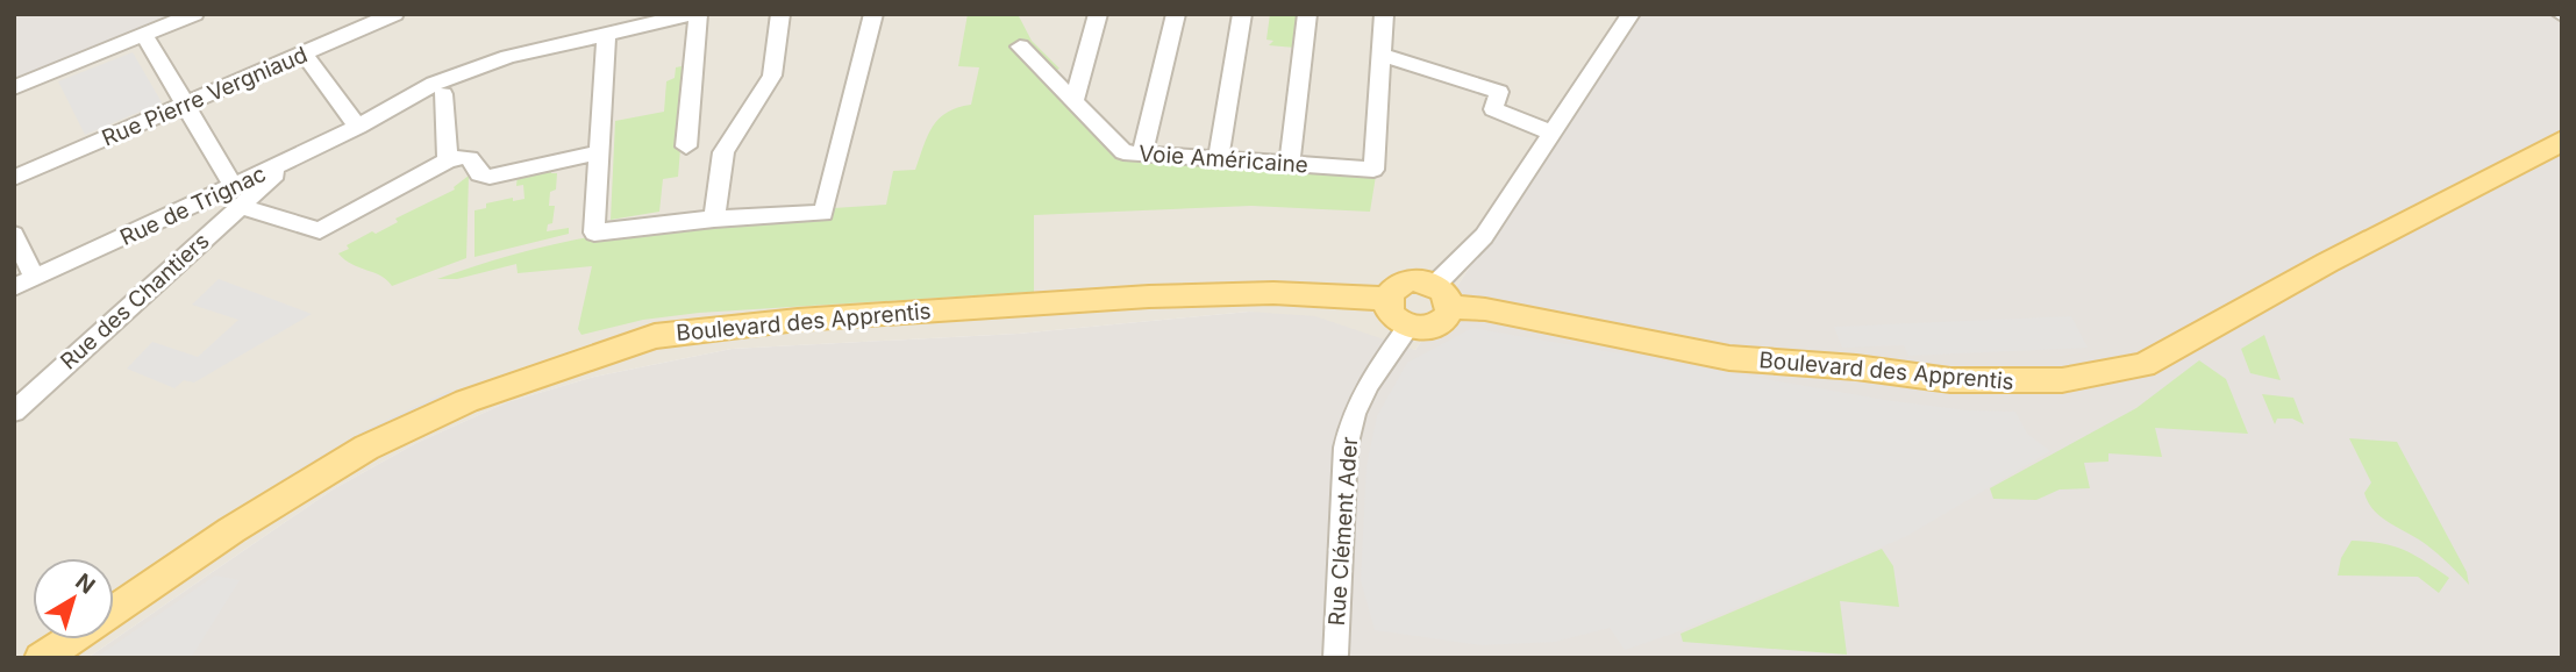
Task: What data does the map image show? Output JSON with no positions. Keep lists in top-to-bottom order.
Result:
{
  "streets": {
    "main road": ["Boulevard des Apprentis"],
    "street": [
      "Rue Pierre Vergniaud",
      "Voie Américaine",
      "Rue de Trignac",
      "Rue des Chantiers",
      "Rue Clément Ader"
    ]
  },
  "crossings": [
    ["Rue de Trignac", "Rue des Chantiers"],
    ["Boulevard des Apprentis", "Rue Clément Ader"]
  ],
  "north": "top right"
}
